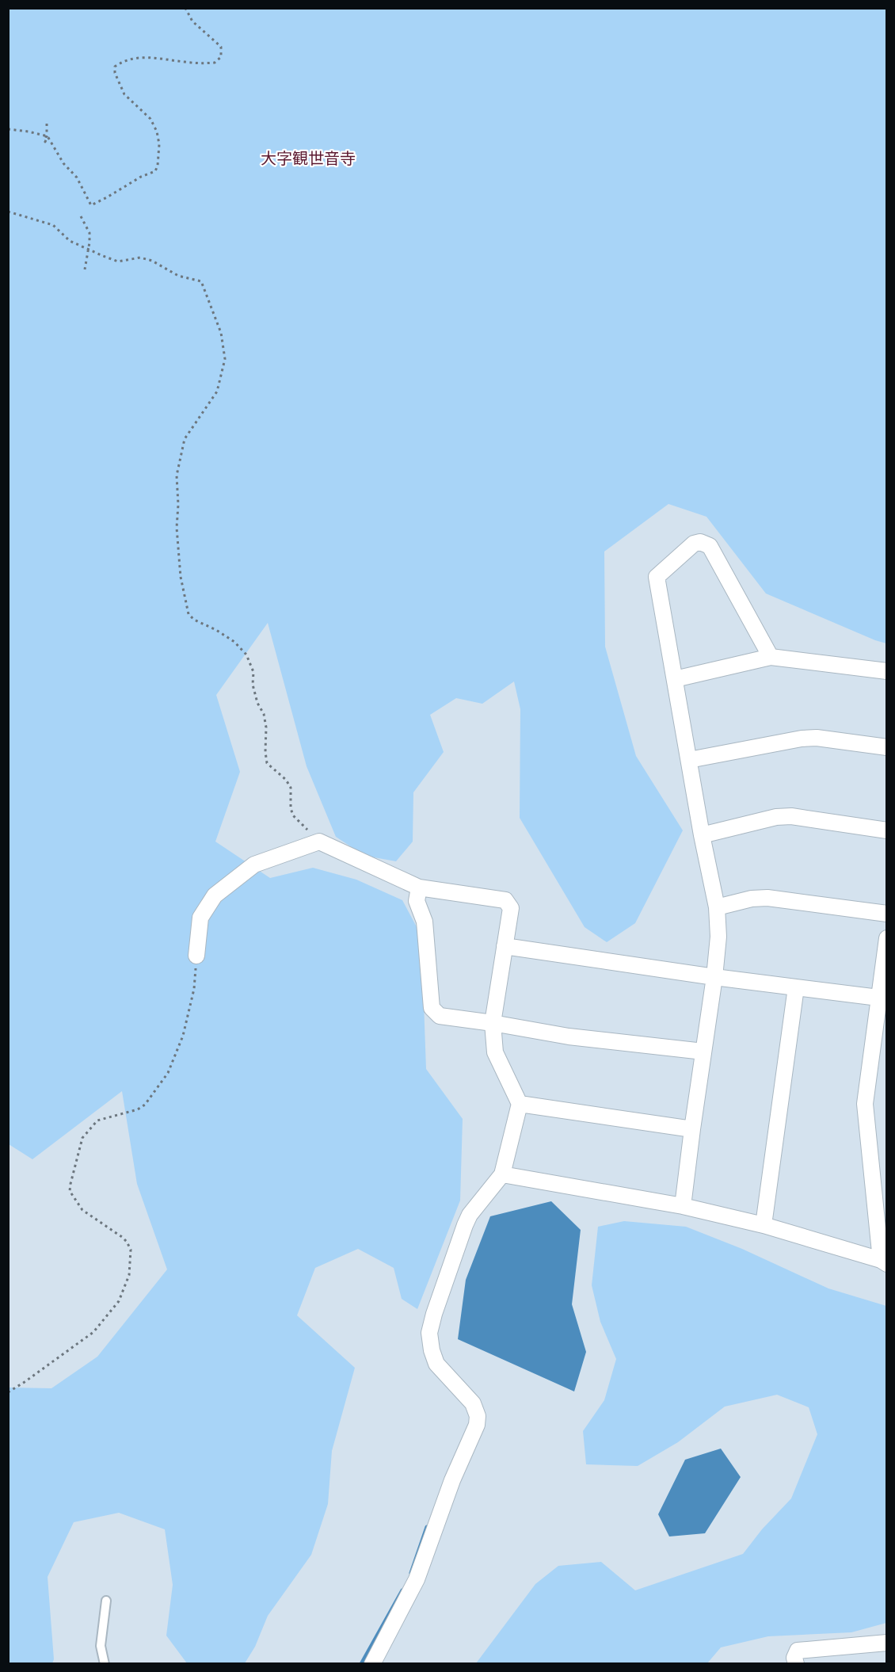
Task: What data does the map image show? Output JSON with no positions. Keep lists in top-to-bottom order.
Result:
{
  "districts": ["大字観世音寺"]
}
